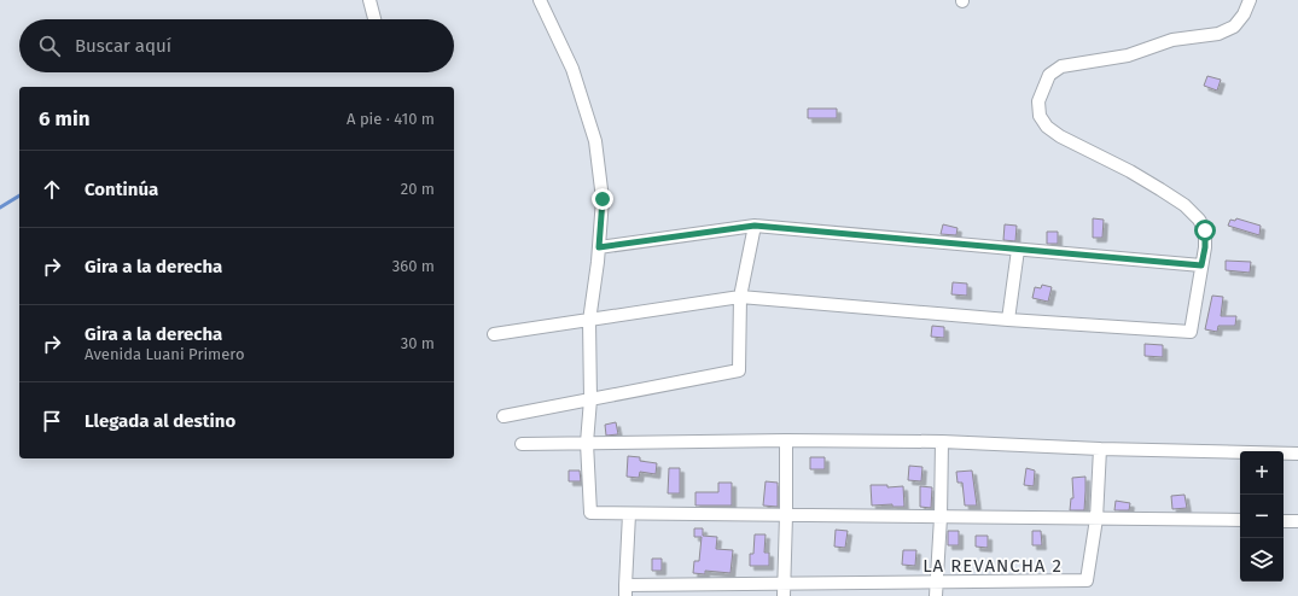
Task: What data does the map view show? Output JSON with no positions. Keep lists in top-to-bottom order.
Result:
{
  "districts": ["LA REVANCHA 2"],
  "page": {
    "search": "Buscar aquí",
    "heading": ["6 min", "A pie · 410 m"],
    "list": [
      ["Continúa", "20 m"],
      ["Gira a la derecha", "360 m"],
      ["Gira a la derecha", "Avenida Luani Primero", "30 m"],
      "Llegada al destino"
    ],
    "map_buttons": ["+", "−"]
  }
}
